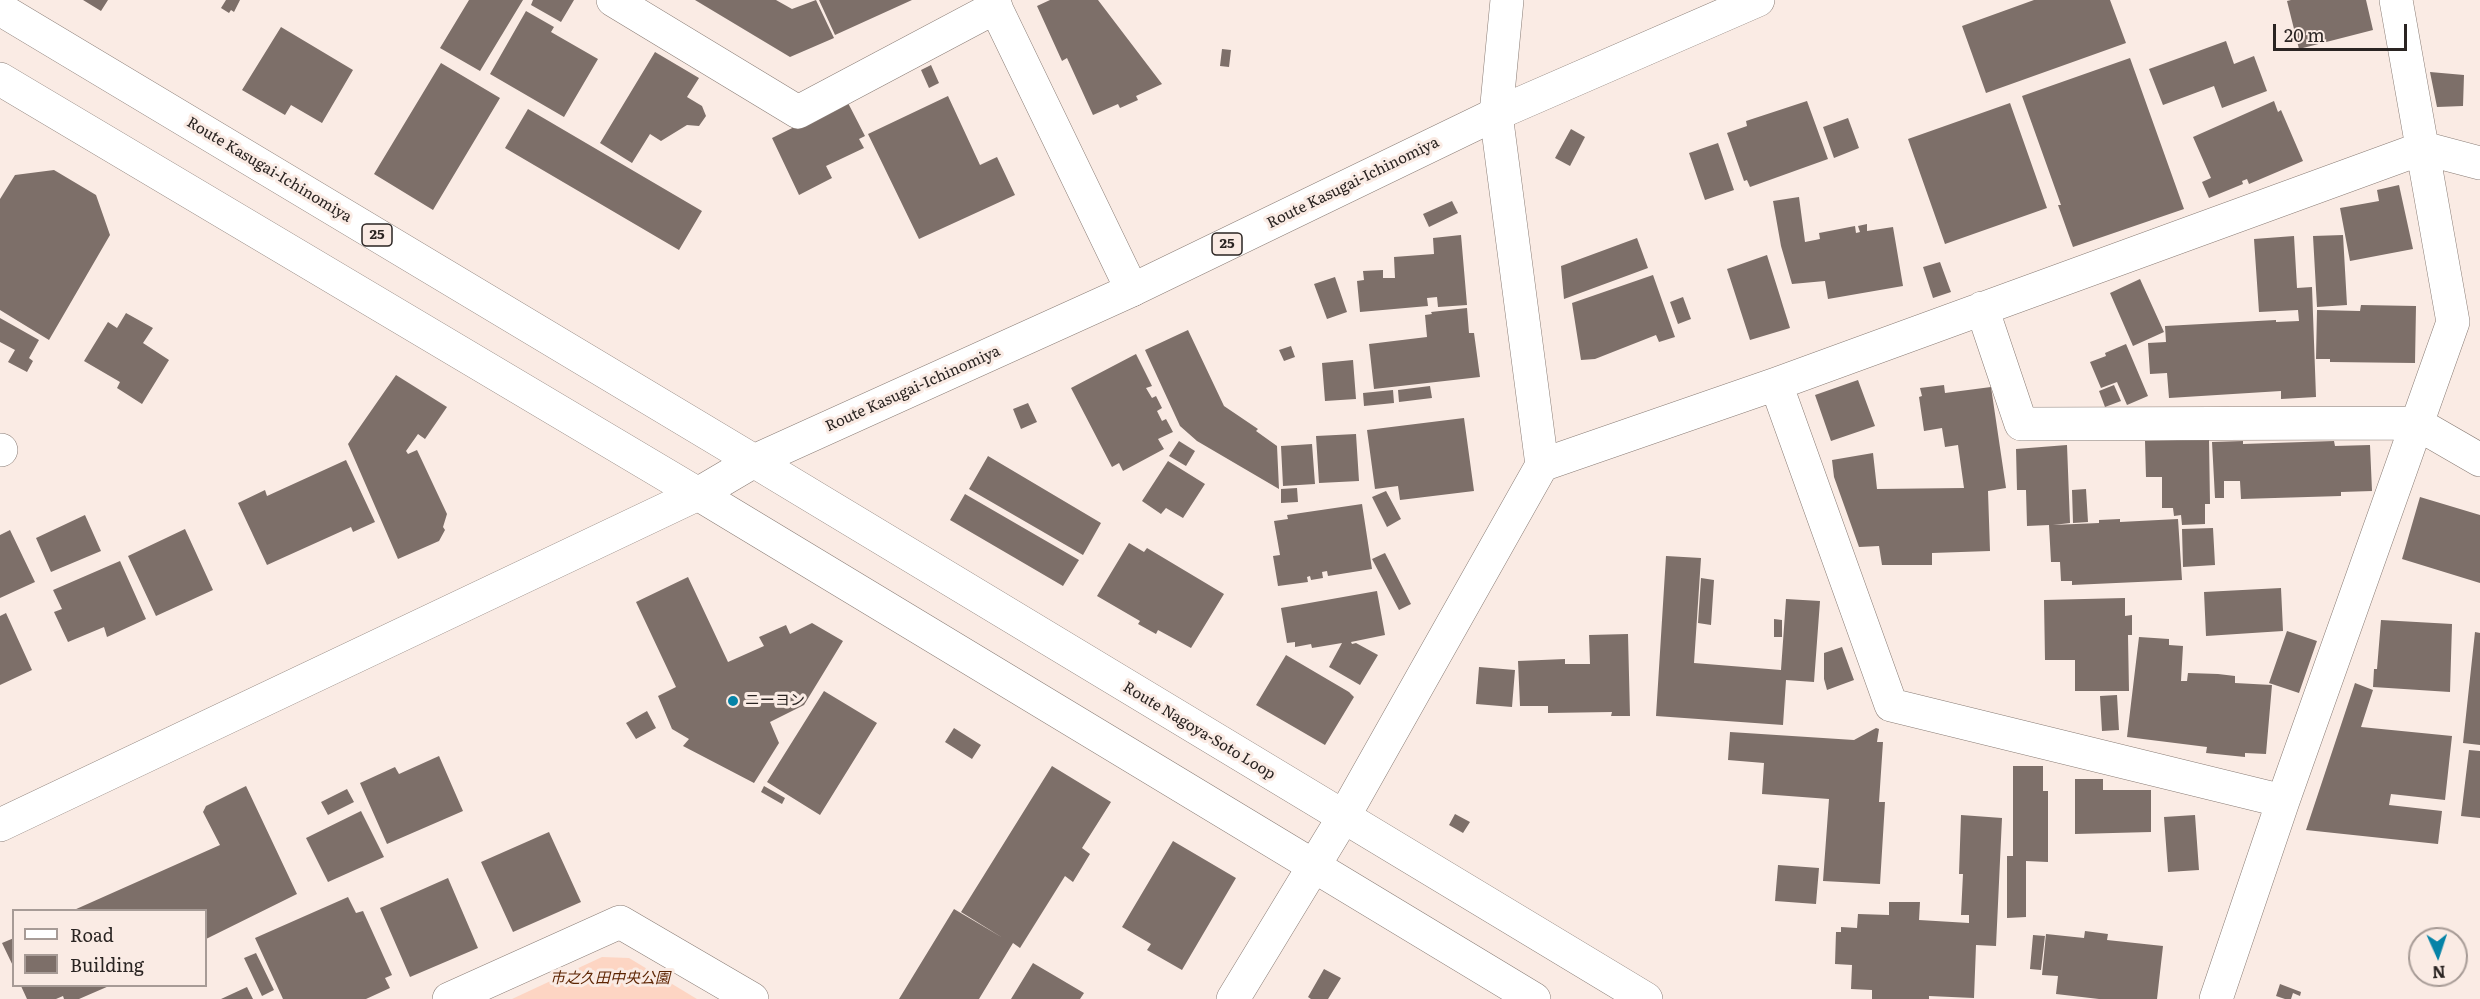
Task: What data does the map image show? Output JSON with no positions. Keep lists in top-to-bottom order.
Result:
{
  "streets": {
    "street": ["Route Kasugai-Ichinomiya", "25", "Route Nagoya-Soto Loop"]
  },
  "crossings": [
    ["Route Kasugai-Ichinomiya", "Route Nagoya-Soto Loop"]
  ],
  "parks": ["市之久田中央公園"],
  "places": ["ニーヨン"],
  "legend": ["Road", "Building"],
  "scale_bar": "20 m",
  "north": "bottom"
}
